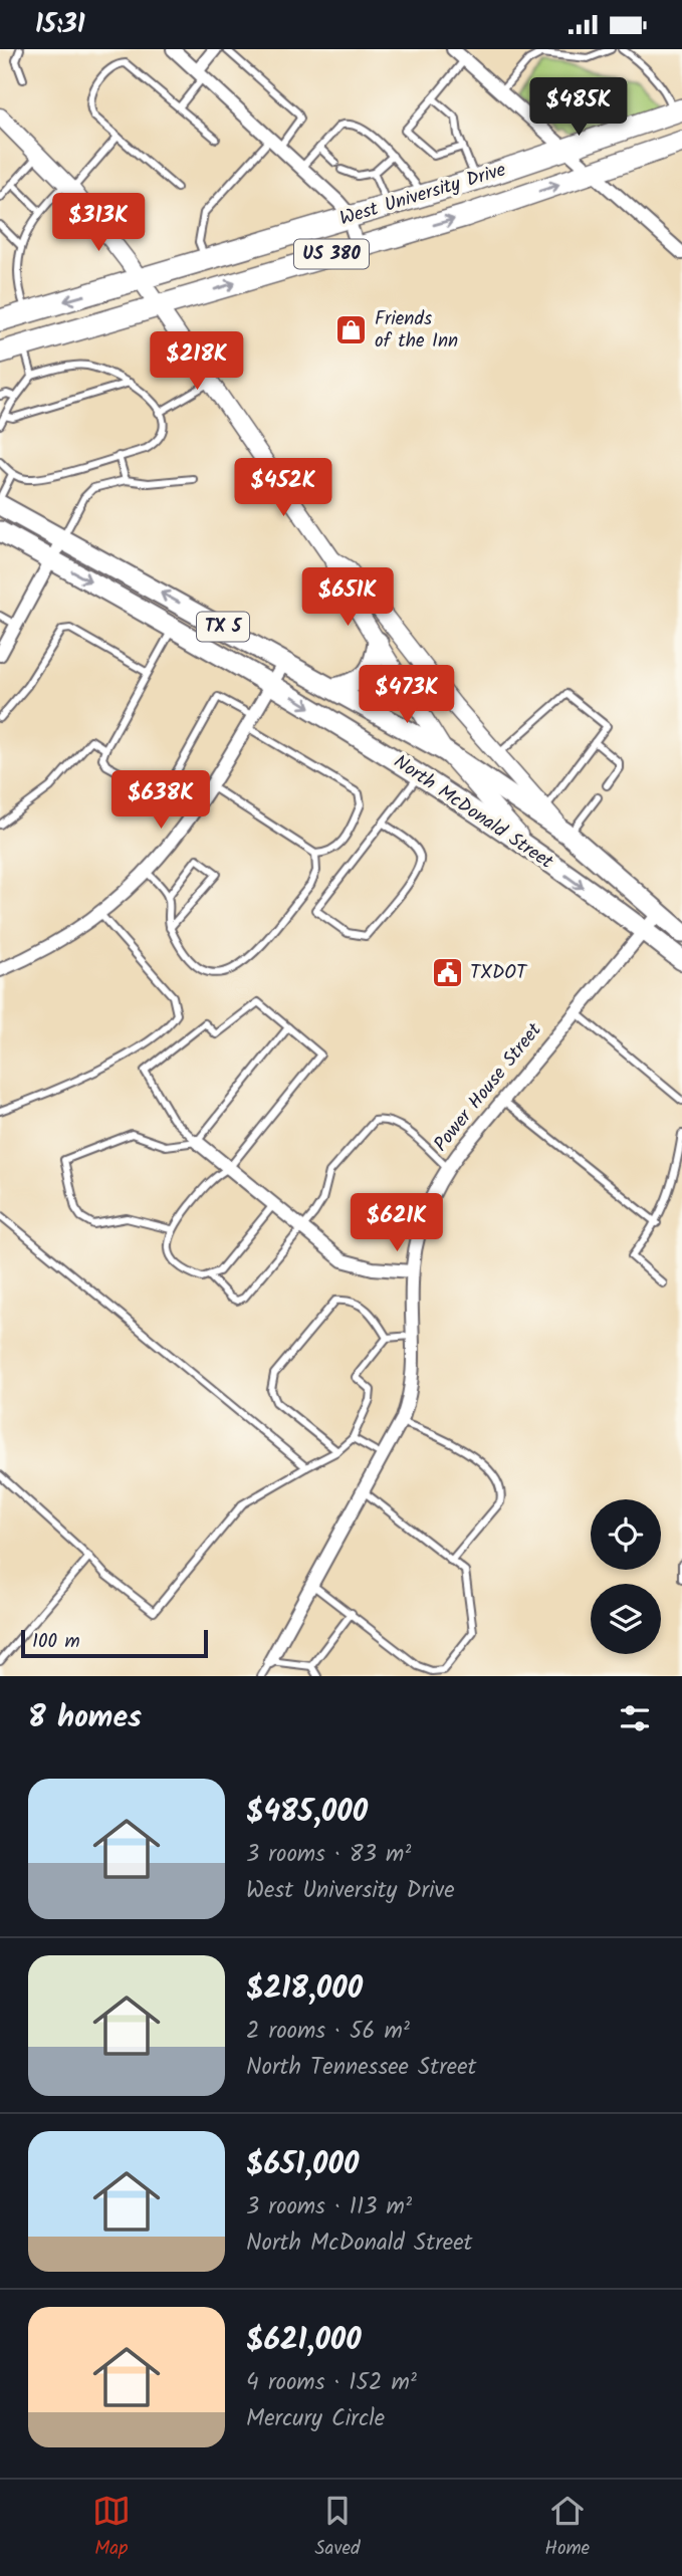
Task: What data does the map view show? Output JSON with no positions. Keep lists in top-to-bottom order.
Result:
{
  "streets": {
    "highway": ["West University Drive", "US 380"],
    "main road": ["TX 5", "North McDonald Street"],
    "street": ["Power House Street"]
  },
  "crossings": [
    ["North McDonald Street", "Power House Street"]
  ],
  "places": {
    "shop": ["Friends of the Inn"],
    "public building": ["TXDOT"]
  },
  "scale_bar": "100 m",
  "page": {
    "status": "15:31",
    "price": [
      "$485K",
      "$313K",
      "$218K",
      "$452K",
      "$651K",
      "$473K",
      "$638K",
      "$621K"
    ],
    "scale": "100 m",
    "heading": "8 homes",
    "list": [
      {
        "name": "$485,000",
        "note": "3 rooms · 83 m² · West University Drive"
      },
      {
        "name": "$218,000",
        "note": "2 rooms · 56 m² · North Tennessee Street"
      },
      {
        "name": "$651,000",
        "note": "3 rooms · 113 m² · North McDonald Street"
      },
      {
        "name": "$621,000",
        "note": "4 rooms · 152 m² · Mercury Circle"
      }
    ],
    "tabs": ["Map", "Saved", "Home"]
  }
}
